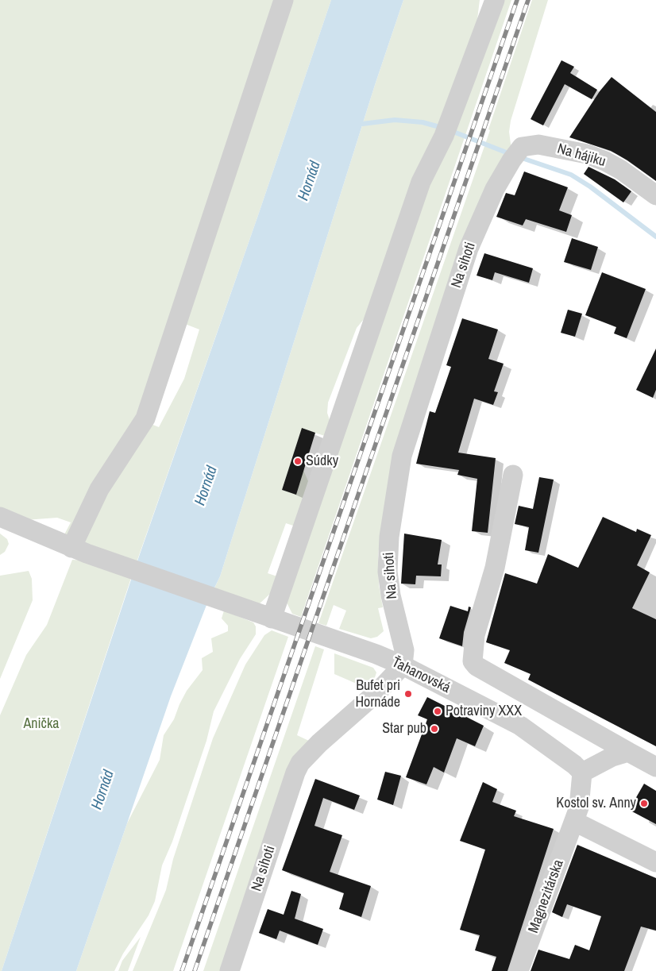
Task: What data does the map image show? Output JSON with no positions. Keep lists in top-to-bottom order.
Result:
{
  "streets": {
    "street": [
      "Na hájiku",
      "Na sihoti",
      "Ťahanovská",
      "Magnezitárska"
    ]
  },
  "crossings": [
    ["Na hájiku", "Na sihoti"],
    ["Na sihoti", "Ťahanovská"]
  ],
  "water": ["Hornád"],
  "parks": ["Anička"],
  "places": [
    "Súdky",
    "Bufet pri Hornáde",
    "Potraviny XXX",
    "Star pub",
    "Kostol sv. Anny"
  ]
}
